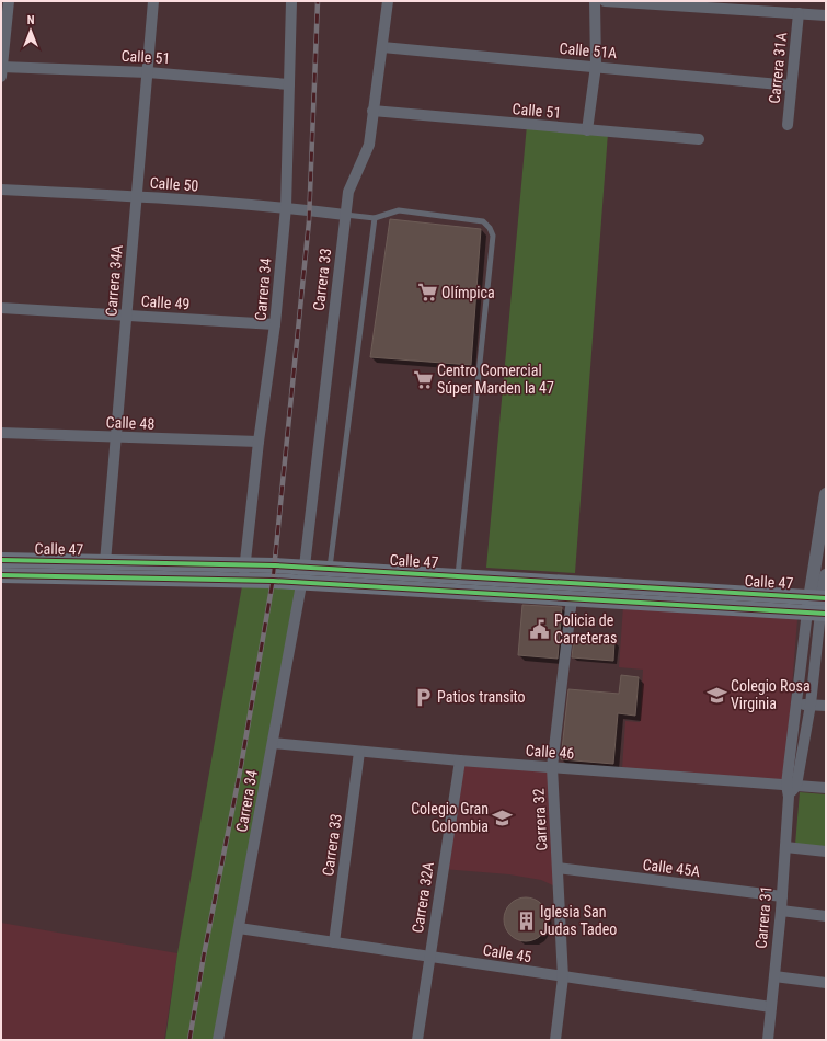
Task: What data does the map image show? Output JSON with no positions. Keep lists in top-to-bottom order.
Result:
{
  "streets": {
    "main road": ["Calle 47"],
    "street": [
      "Calle 51A",
      "Calle 51",
      "Carrera 31A",
      "Calle 50",
      "Carrera 33",
      "Carrera 34A",
      "Carrera 34",
      "Calle 49",
      "Calle 48",
      "Calle 46",
      "Carrera 32",
      "Calle 45A",
      "Carrera 32A",
      "Carrera 31",
      "Calle 45"
    ]
  },
  "crossings": [
    ["Calle 51A", "Carrera 31A"],
    ["Calle 51A", "Carrera 33"],
    ["Calle 51", "Carrera 33"],
    ["Calle 51", "Carrera 34A"],
    ["Calle 51", "Carrera 34"],
    ["Calle 50", "Carrera 33"],
    ["Calle 50", "Carrera 34A"],
    ["Calle 50", "Carrera 34"],
    ["Carrera 33", "Carrera 34"],
    ["Carrera 33", "Calle 47"],
    ["Carrera 33", "Calle 46"],
    ["Carrera 33", "Calle 45"],
    ["Carrera 34A", "Calle 49"],
    ["Carrera 34A", "Calle 48"],
    ["Carrera 34A", "Calle 47"],
    ["Carrera 34", "Calle 49"],
    ["Carrera 34", "Calle 48"],
    ["Carrera 34", "Calle 47"],
    ["Carrera 34", "Calle 46"],
    ["Carrera 34", "Calle 45"],
    ["Calle 47", "Carrera 32"],
    ["Calle 47", "Carrera 31"],
    ["Calle 46", "Carrera 32"],
    ["Calle 46", "Carrera 32A"],
    ["Calle 46", "Carrera 31"],
    ["Carrera 32", "Calle 45A"],
    ["Carrera 32", "Calle 45"],
    ["Calle 45A", "Carrera 31"],
    ["Carrera 32A", "Calle 45"],
    ["Carrera 31", "Calle 45"]
  ],
  "places": {
    "supermarket": ["Olímpica", "Centro Comercial Súper Marden la 47"],
    "public building": ["Policia de Carreteras"],
    "school or university": ["Colegio Rosa Virginia", "Colegio Gran Colombia"],
    "parking": ["Patios transito"],
    "building": ["Iglesia San Judas Tadeo"]
  },
  "north": "top"
}
